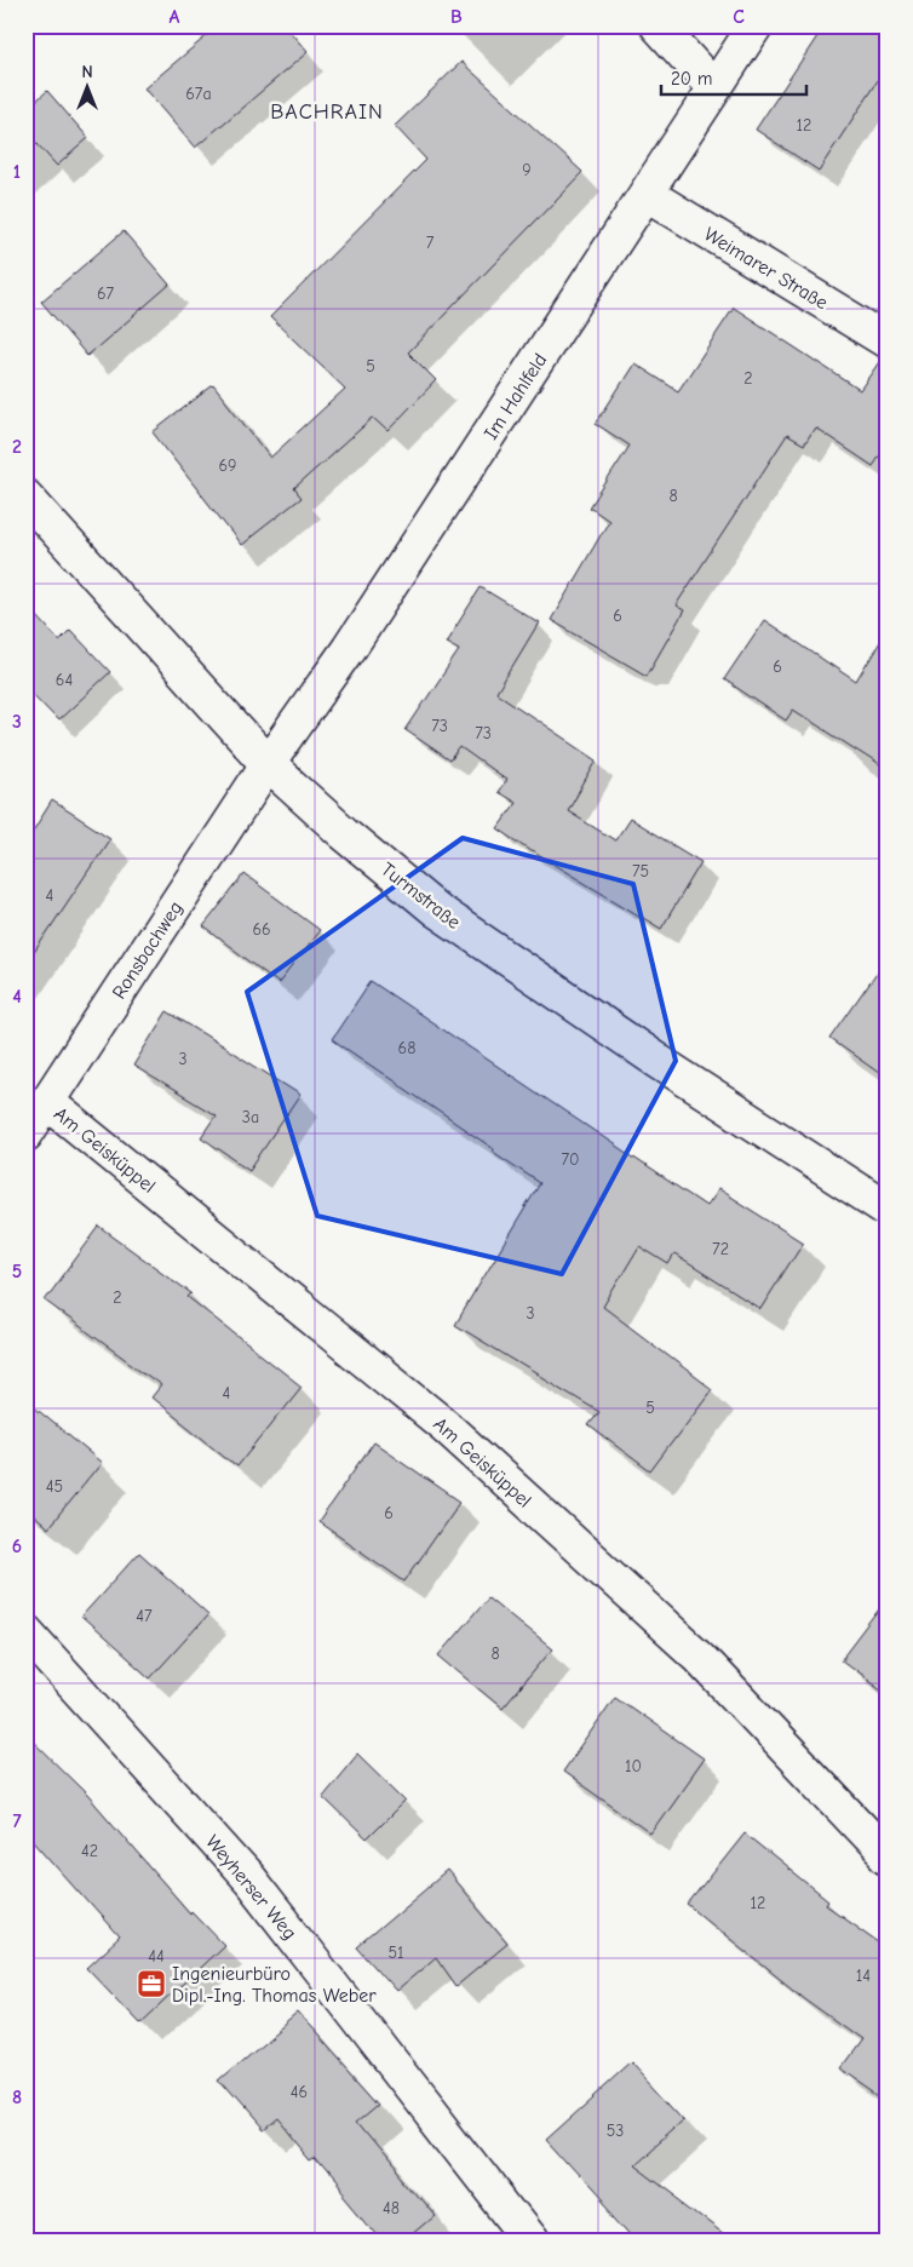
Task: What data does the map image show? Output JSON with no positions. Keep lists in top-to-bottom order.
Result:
{
  "streets": {
    "street": [
      "Weimarer Straße",
      "Im Hahlfeld",
      "Turmstraße",
      "Ronsbachweg",
      "Am Geisküppel",
      "Weyherser Weg"
    ]
  },
  "crossings": [
    ["Weimarer Straße", "Im Hahlfeld"],
    ["Im Hahlfeld", "Turmstraße"],
    ["Im Hahlfeld", "Ronsbachweg"],
    ["Turmstraße", "Ronsbachweg"],
    ["Ronsbachweg", "Am Geisküppel"]
  ],
  "districts": ["BACHRAIN"],
  "places": {
    "office": ["Ingenieurbüro Dipl.-Ing. Thomas Weber"]
  },
  "house_numbers": [
    "67a",
    "12",
    "9",
    "7",
    "67",
    "5",
    "2",
    "69",
    "8",
    "6",
    "6",
    "64",
    "73",
    "73",
    "75",
    "4",
    "66",
    "68",
    "3",
    "3a",
    "70",
    "72",
    "2",
    "3",
    "4",
    "5",
    "45",
    "6",
    "47",
    "8",
    "10",
    "42",
    "12",
    "51",
    "44",
    "14",
    "46",
    "53",
    "48"
  ],
  "scale_bar": "20 m",
  "north": "top",
  "grid": {
    "columns": ["A", "B", "C"],
    "rows": [
      "1",
      "2",
      "3",
      "4",
      "5",
      "6",
      "7",
      "8"
    ]
  }
}
